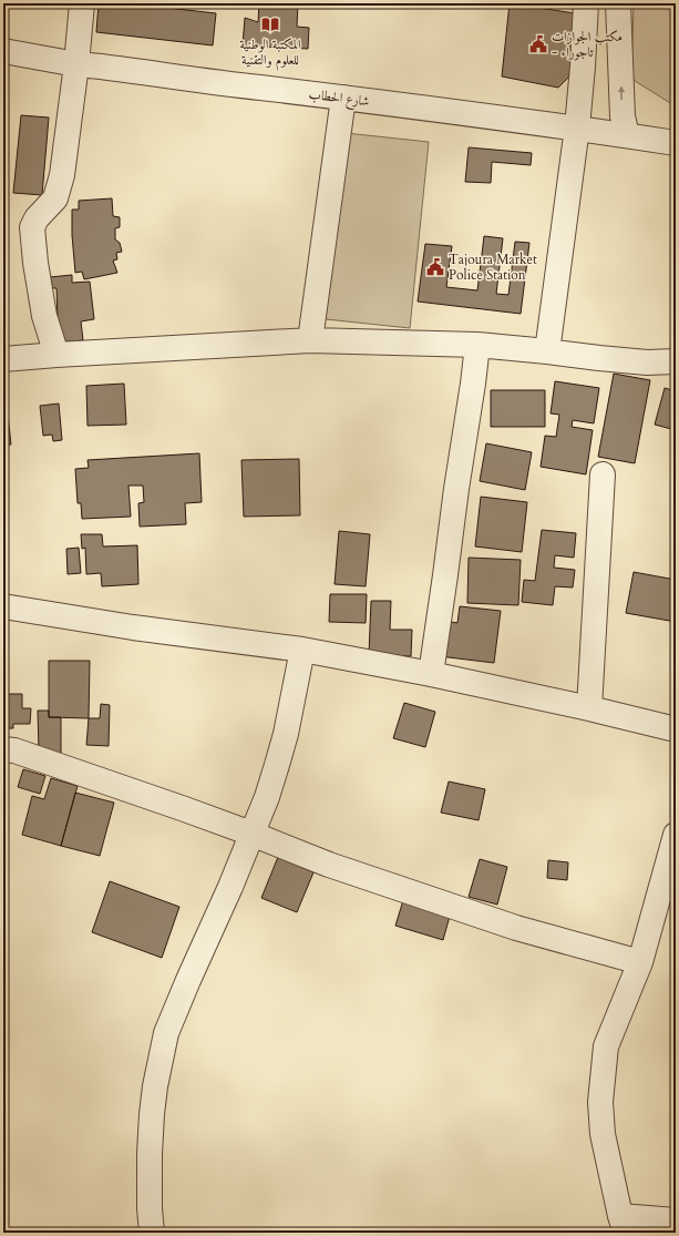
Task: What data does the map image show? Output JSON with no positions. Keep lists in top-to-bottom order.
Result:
{
  "streets": {
    "street": ["شارع الحطاب"]
  },
  "places": {
    "library": ["المكتبة الوطنية للعلوم والتقنية"],
    "public building": ["مكتب الجوازات - تاجوراء", "Tajoura Market Police Station"]
  }
}
